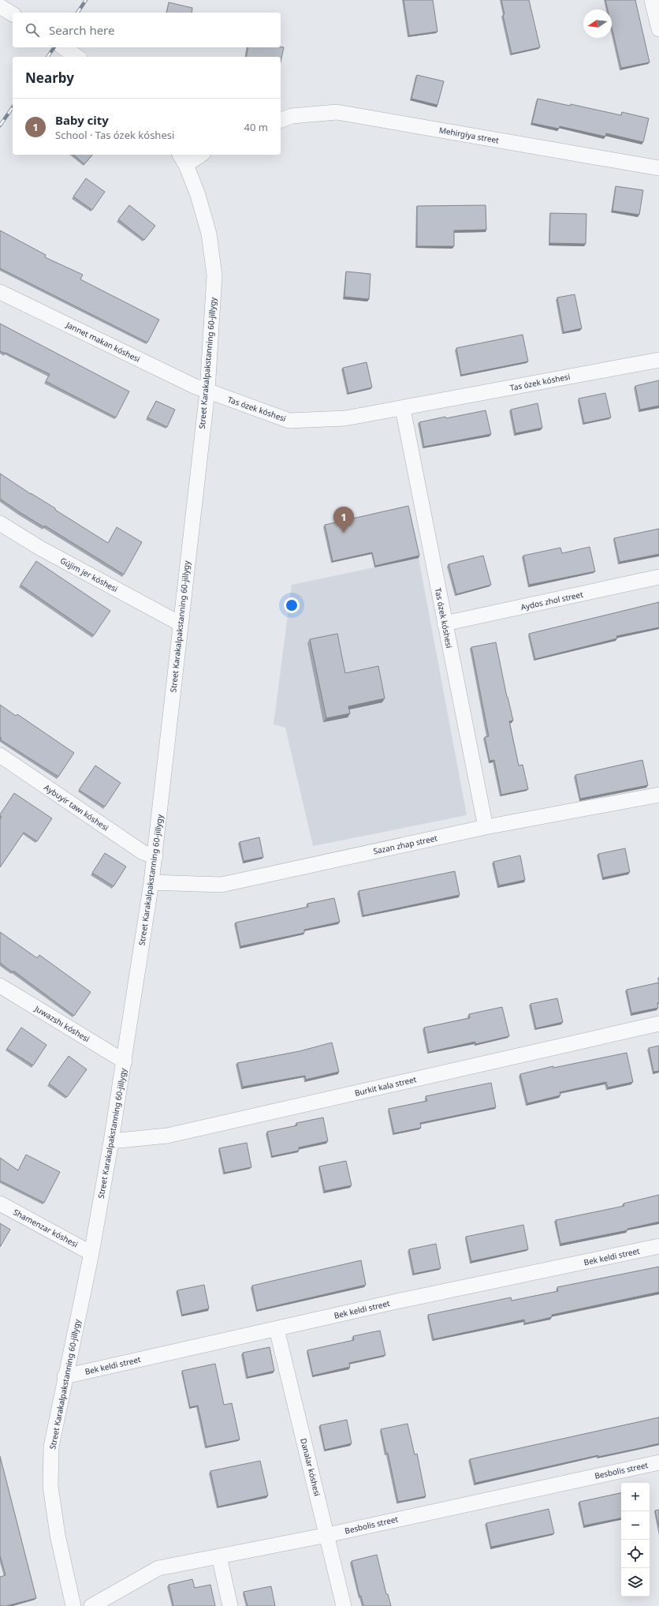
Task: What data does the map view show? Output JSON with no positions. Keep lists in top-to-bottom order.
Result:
{
  "streets": {
    "street": [
      "Mehirgiya street",
      "Jannet makan kóshesi",
      "Street Karakalpakstanning 60-jillygy",
      "Tas ózek kóshesi",
      "Gújim jer kóshesi",
      "Aydos zhol street",
      "Aybuyir tawı kóshesi",
      "Sazan zhap street",
      "Juwazshı kóshesi",
      "Burkit kala street",
      "Shamenzar kóshesi",
      "Bek keldi street",
      "Danalar kóshesi",
      "Besbolis street"
    ]
  },
  "crossings": [
    ["Jannet makan kóshesi", "Street Karakalpakstanning 60-jillygy"],
    ["Jannet makan kóshesi", "Tas ózek kóshesi"],
    ["Street Karakalpakstanning 60-jillygy", "Tas ózek kóshesi"],
    ["Street Karakalpakstanning 60-jillygy", "Gújim jer kóshesi"],
    ["Street Karakalpakstanning 60-jillygy", "Aybuyir tawı kóshesi"],
    ["Street Karakalpakstanning 60-jillygy", "Sazan zhap street"],
    ["Street Karakalpakstanning 60-jillygy", "Juwazshı kóshesi"],
    ["Street Karakalpakstanning 60-jillygy", "Burkit kala street"],
    ["Street Karakalpakstanning 60-jillygy", "Shamenzar kóshesi"],
    ["Street Karakalpakstanning 60-jillygy", "Bek keldi street"],
    ["Tas ózek kóshesi", "Aydos zhol street"],
    ["Tas ózek kóshesi", "Sazan zhap street"],
    ["Bek keldi street", "Danalar kóshesi"],
    ["Danalar kóshesi", "Besbolis street"]
  ],
  "north": "left",
  "page": {
    "search": "Search here",
    "heading": "Nearby",
    "list": [
      {
        "mark": "1",
        "name": "Baby city",
        "note": "School · Tas ózek kóshesi",
        "value": "40 m"
      }
    ],
    "pins": "1",
    "map_buttons": ["+", "−"]
  }
}
